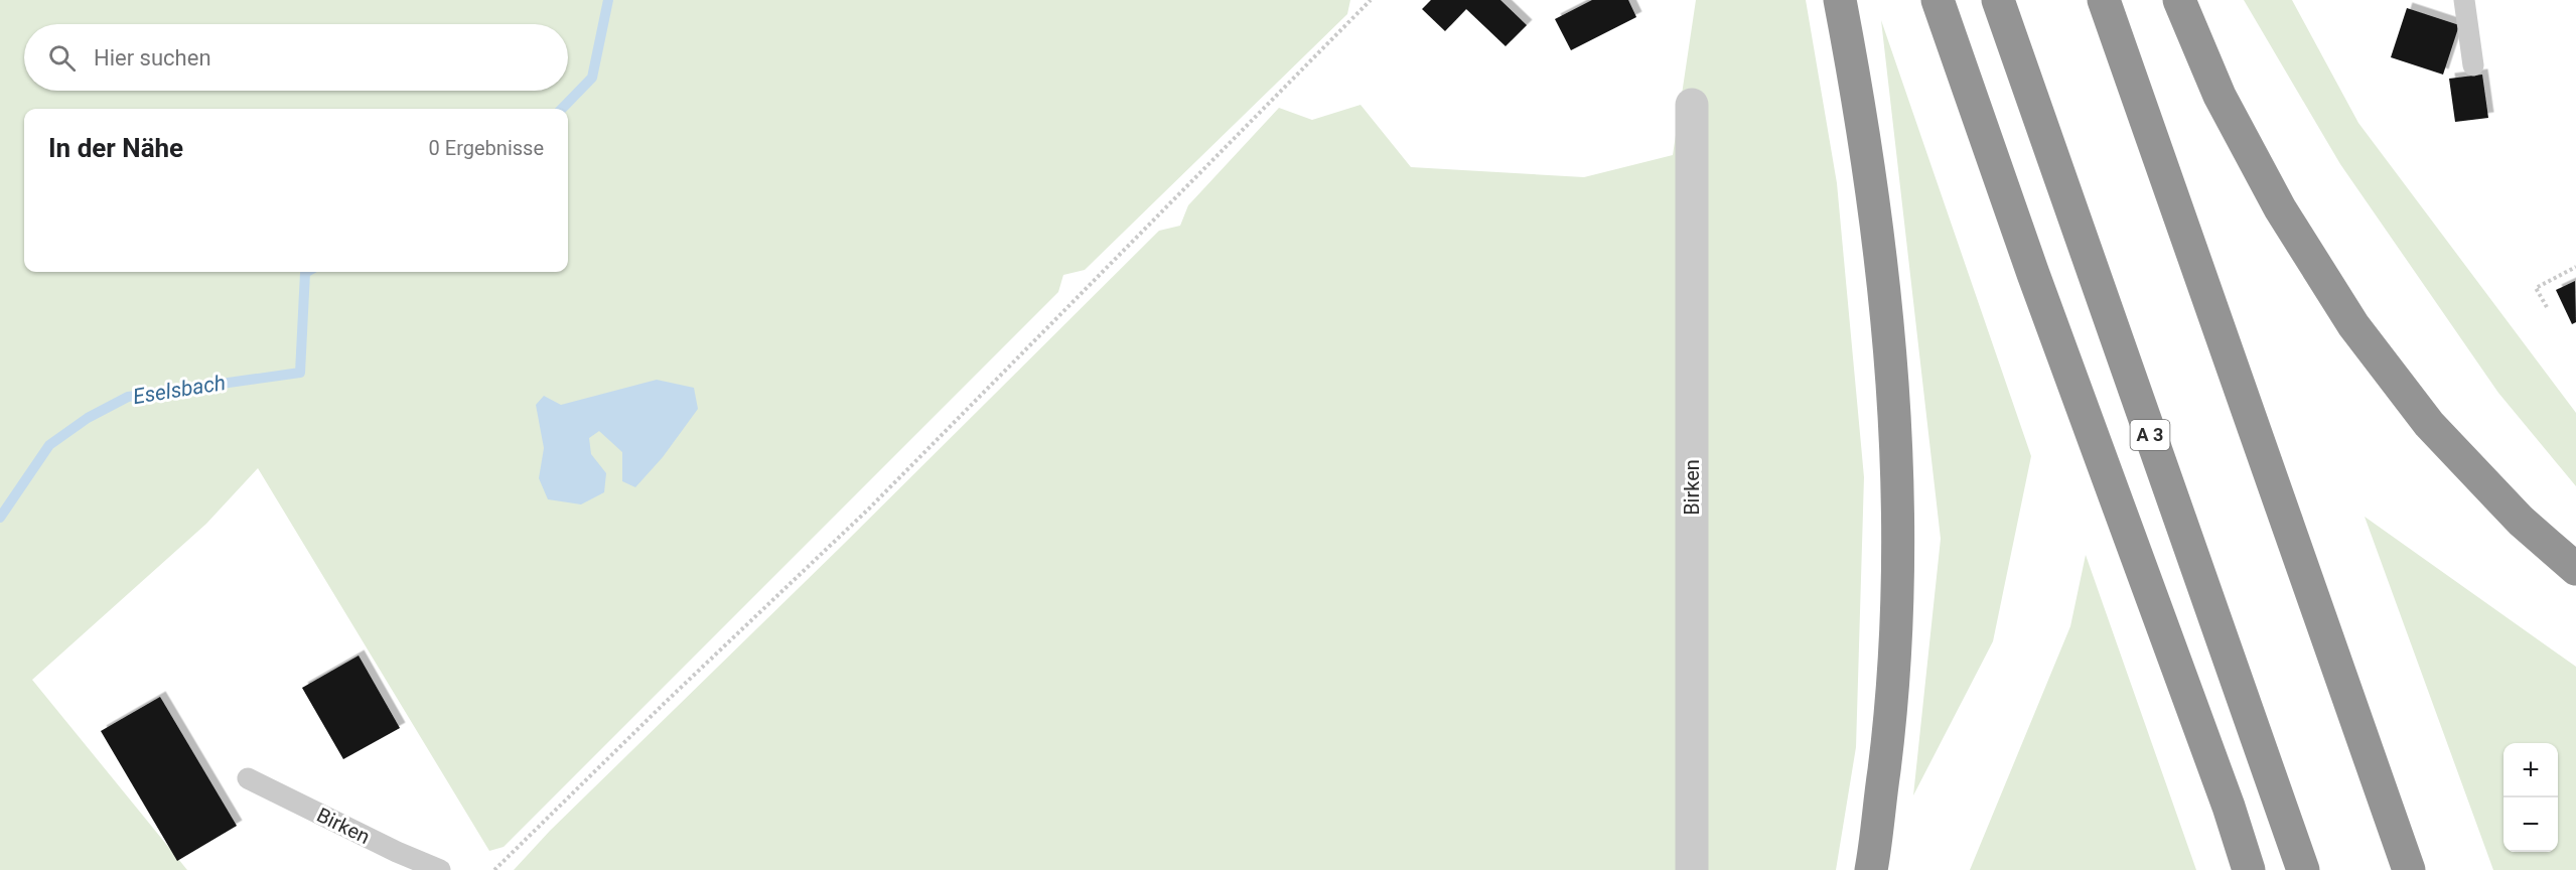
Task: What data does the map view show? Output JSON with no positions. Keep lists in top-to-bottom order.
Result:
{
  "streets": {
    "highway": ["A 3"],
    "street": ["Birken"]
  },
  "water": ["Eselsbach"],
  "page": {
    "search": "Hier suchen",
    "heading": ["In der Nähe", "0 Ergebnisse"],
    "map_buttons": ["+", "−"]
  }
}
